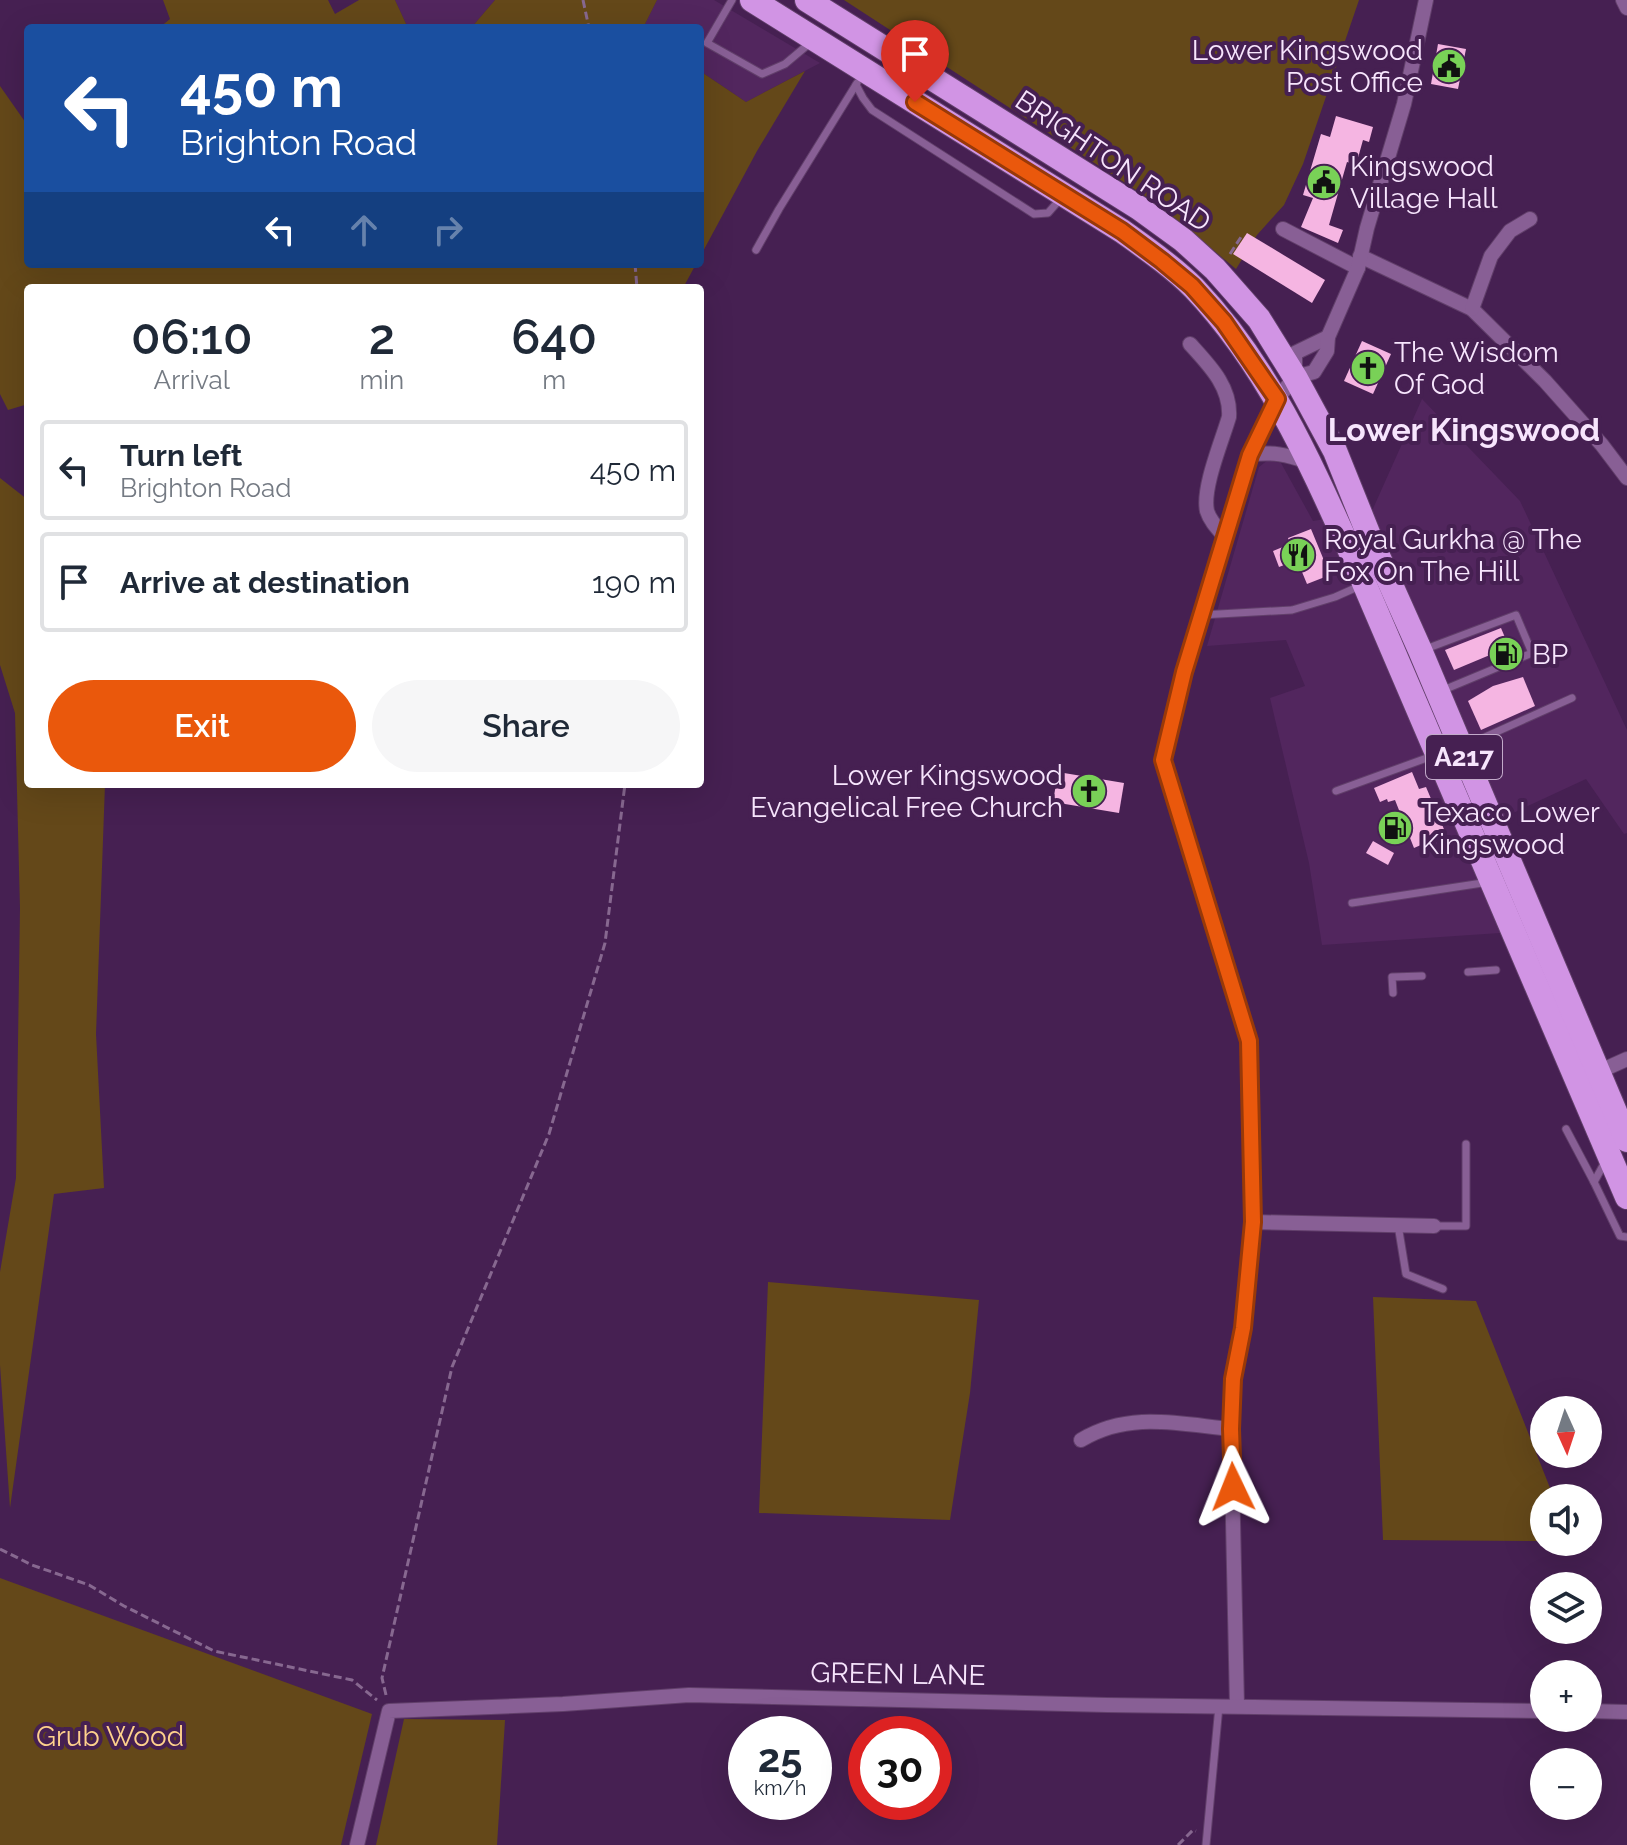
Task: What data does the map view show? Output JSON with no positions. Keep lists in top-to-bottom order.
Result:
{
  "streets": {
    "highway": ["BRIGHTON ROAD", "A217"],
    "street": ["GREEN LANE"]
  },
  "districts": ["Lower Kingswood"],
  "parks": ["Grub Wood"],
  "places": {
    "public building": ["Lower Kingswood Post Office", "Kingswood Village Hall"],
    "church": ["The Wisdom Of God", "Lower Kingswood Evangelical Free Church"],
    "restaurant": ["Royal Gurkha @ The Fox On The Hill"],
    "fuel station": ["BP", "Texaco Lower Kingswood"]
  },
  "north": "bottom",
  "page": {
    "turn": ["450 m", "Brighton Road"],
    "eta": [
      "06:10",
      "Arrival",
      "2",
      "min",
      "640",
      "m"
    ],
    "list": [
      {
        "name": "Turn left",
        "note": "Brighton Road",
        "value": "450 m"
      },
      {
        "name": "Arrive at destination",
        "value": "190 m"
      }
    ],
    "buttons": ["Exit", "Share"],
    "map_buttons": ["+", "−"],
    "speed": "25 km/h",
    "limit": "30"
  }
}
